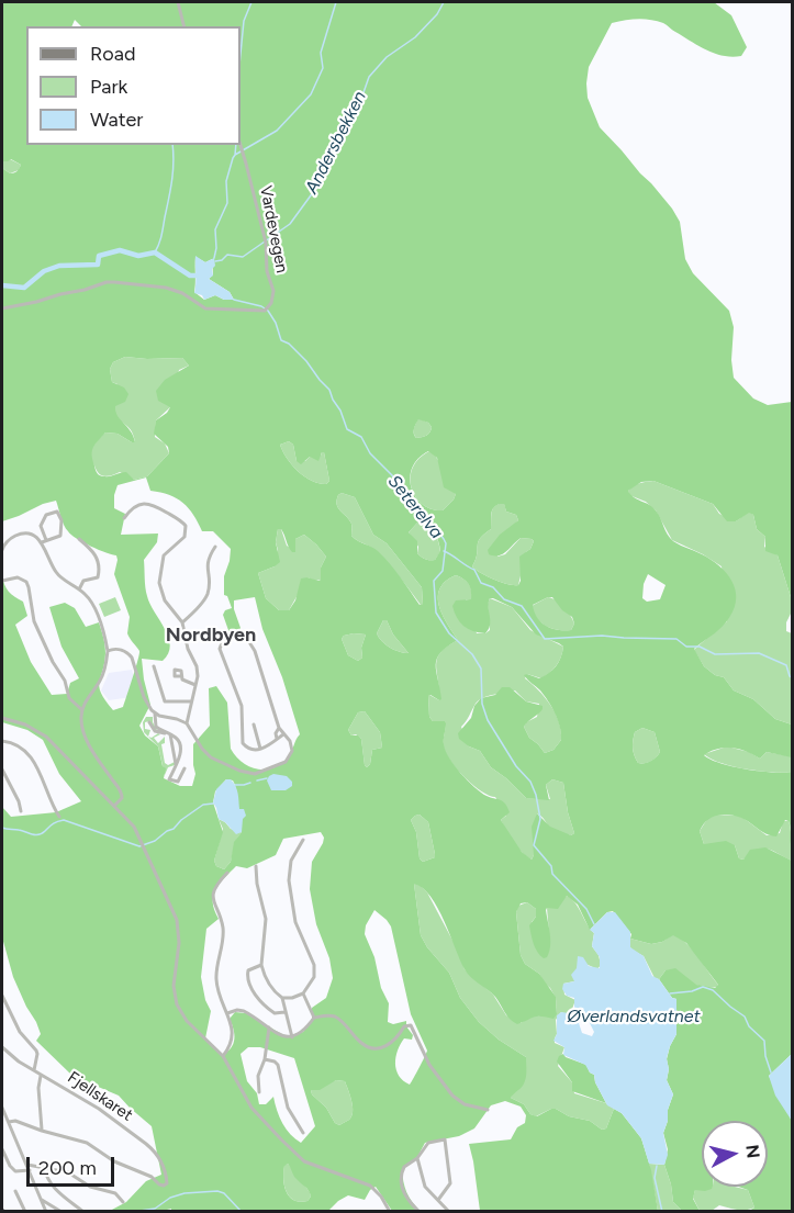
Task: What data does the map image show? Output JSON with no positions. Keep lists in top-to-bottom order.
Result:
{
  "streets": {
    "street": ["Vardevegen", "Fjellskaret"]
  },
  "districts": ["Nordbyen"],
  "water": ["Andersbekken", "Seterelva", "Øverlandsvatnet"],
  "legend": ["Road", "Park", "Water"],
  "scale_bar": "200 m",
  "north": "right"
}
